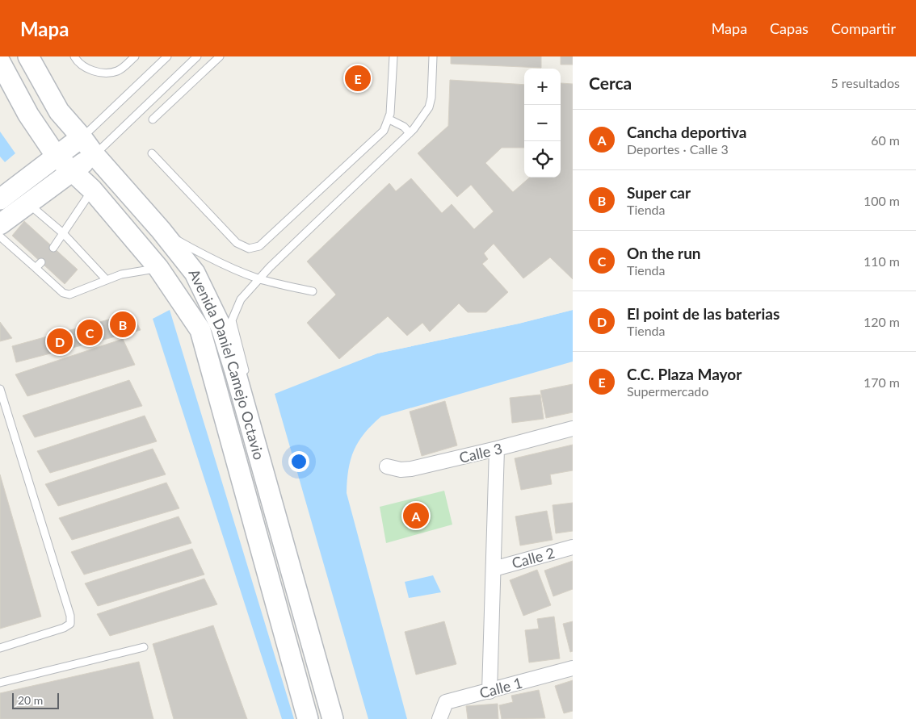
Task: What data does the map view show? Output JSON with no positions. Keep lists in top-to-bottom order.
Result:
{
  "streets": {
    "main road": ["Avenida Daniel Camejo Octavio"],
    "street": ["Calle 3", "Calle 2", "Calle 1"]
  },
  "scale_bar": "20 m",
  "page": {
    "header": "Mapa",
    "nav": ["Mapa", "Capas", "Compartir"],
    "heading": ["Cerca", "5 resultados"],
    "pins": [
      "E",
      "B",
      "C",
      "D",
      "A"
    ],
    "map_buttons": ["+", "−"],
    "list": [
      {
        "mark": "A",
        "name": "Cancha deportiva",
        "note": "Deportes · Calle 3",
        "value": "60 m"
      },
      {
        "mark": "B",
        "name": "Super car",
        "note": "Tienda",
        "value": "100 m"
      },
      {
        "mark": "C",
        "name": "On the run",
        "note": "Tienda",
        "value": "110 m"
      },
      {
        "mark": "D",
        "name": "El point de las baterias",
        "note": "Tienda",
        "value": "120 m"
      },
      {
        "mark": "E",
        "name": "C.C. Plaza Mayor",
        "note": "Supermercado",
        "value": "170 m"
      }
    ],
    "scale": "20 m"
  }
}
